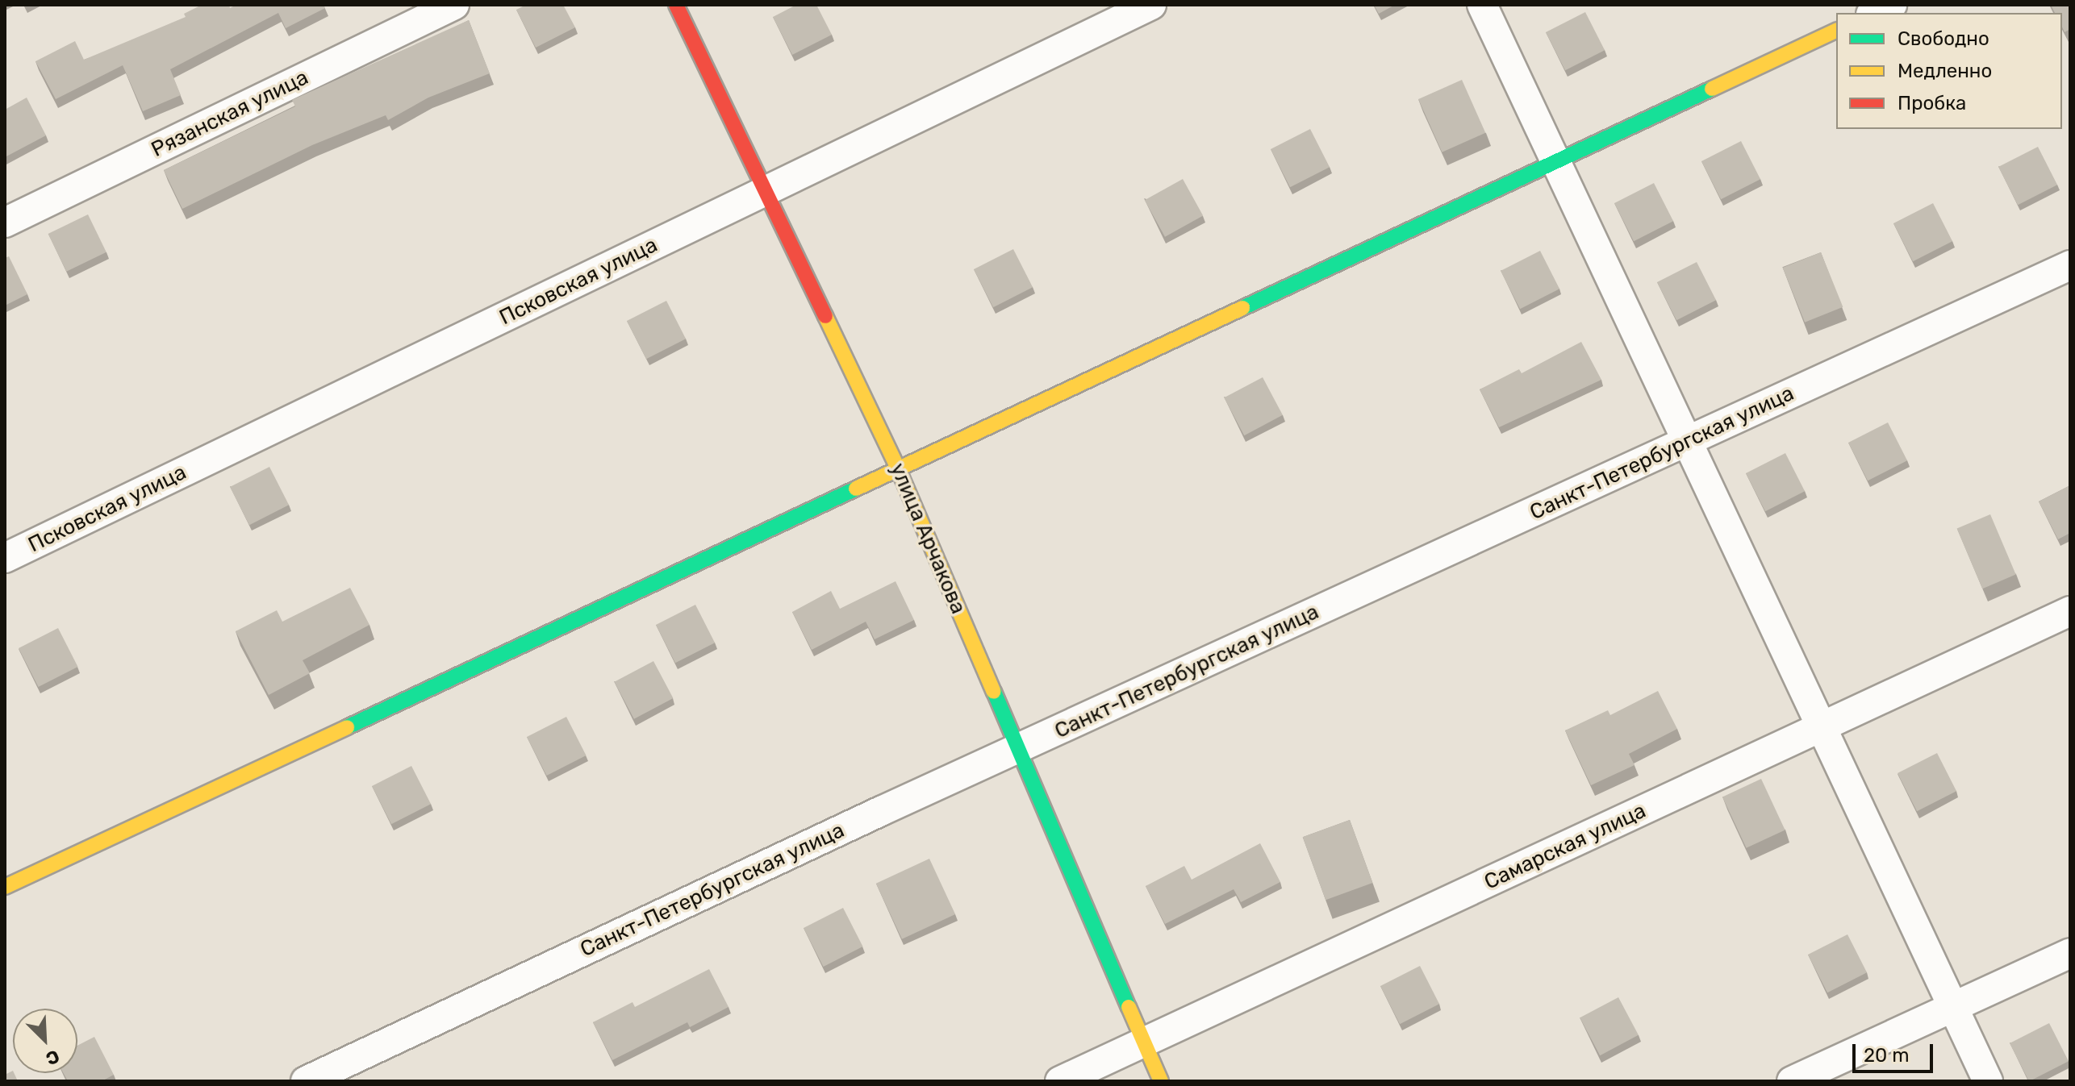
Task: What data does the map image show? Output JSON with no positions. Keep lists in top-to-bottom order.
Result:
{
  "streets": {
    "street": [
      "Рязанская улица",
      "Псковская улица",
      "Санкт-Петербургская улица",
      "улица Арчакова",
      "Самарская улица"
    ]
  },
  "crossings": [
    ["Псковская улица", "улица Арчакова"],
    ["Санкт-Петербургская улица", "улица Арчакова"],
    ["улица Арчакова", "Самарская улица"]
  ],
  "legend": ["Свободно", "Медленно", "Пробка"],
  "scale_bar": "20 m",
  "north": "bottom right"
}
